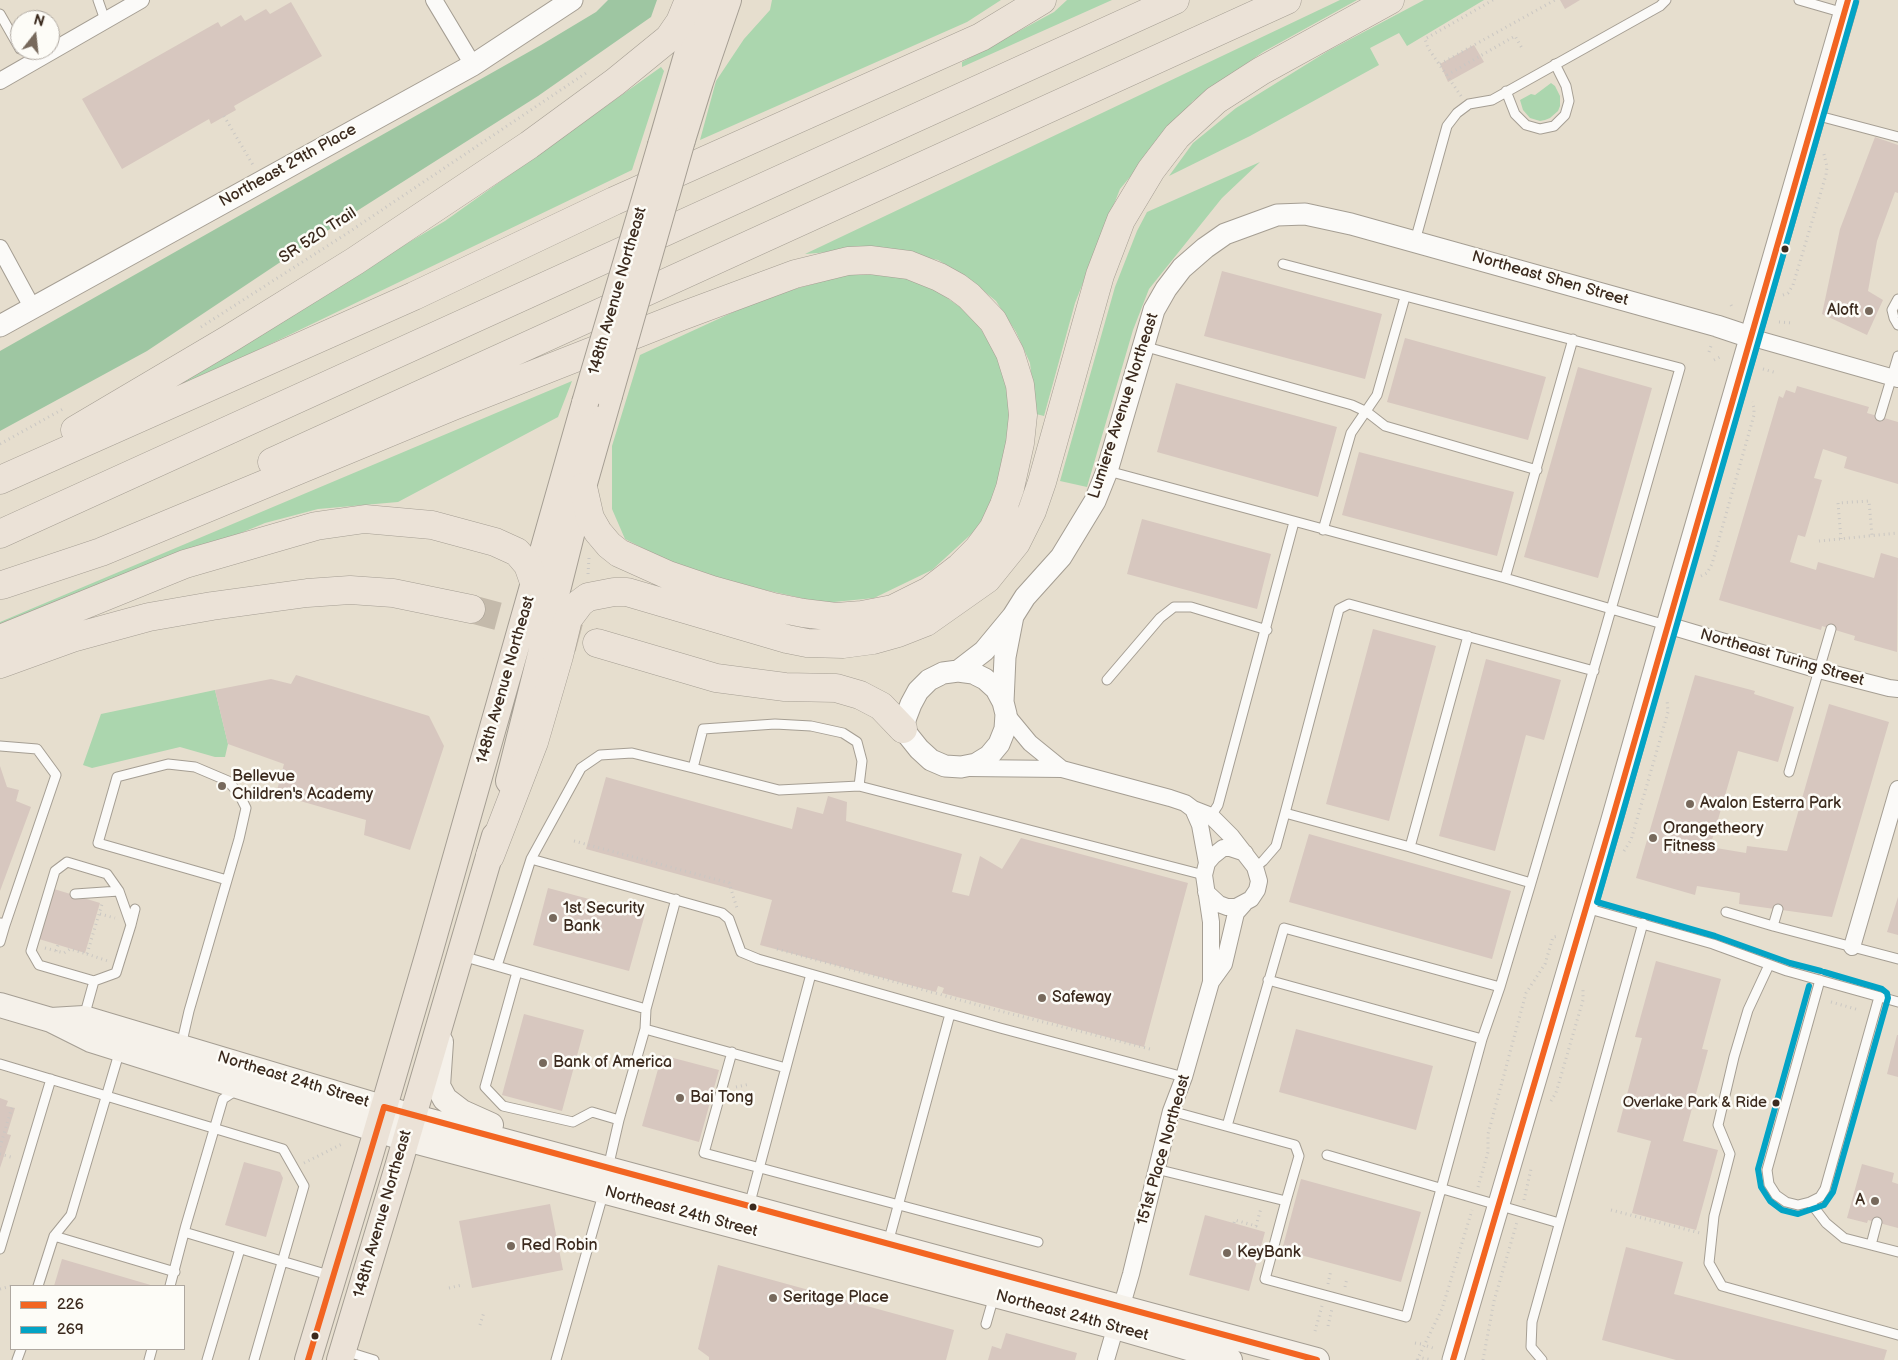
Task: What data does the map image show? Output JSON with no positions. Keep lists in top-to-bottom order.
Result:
{
  "streets": {
    "main road": ["148th Avenue Northeast", "Northeast 24th Street"],
    "street": [
      "Northeast 29th Place",
      "Northeast Shen Street",
      "Lumiere Avenue Northeast",
      "Northeast Turing Street",
      "151st Place Northeast"
    ],
    "path": ["SR 520 Trail"]
  },
  "crossings": [
    ["Northeast Shen Street", "Lumiere Avenue Northeast"],
    ["148th Avenue Northeast", "Northeast 24th Street"],
    ["Northeast 24th Street", "151st Place Northeast"]
  ],
  "places": [
    "Aloft",
    "Bellevue Children's Academy",
    "Avalon Esterra Park",
    "Orangetheory Fitness",
    "1st Security Bank",
    "Safeway",
    "Bank of America",
    "Bai Tong",
    "Overlake Park & Ride",
    "A",
    "Red Robin",
    "KeyBank",
    "Seritage Place"
  ],
  "lines": ["transit line 226", "transit line 269"],
  "legend": ["226", "269"],
  "north": "top"
}
